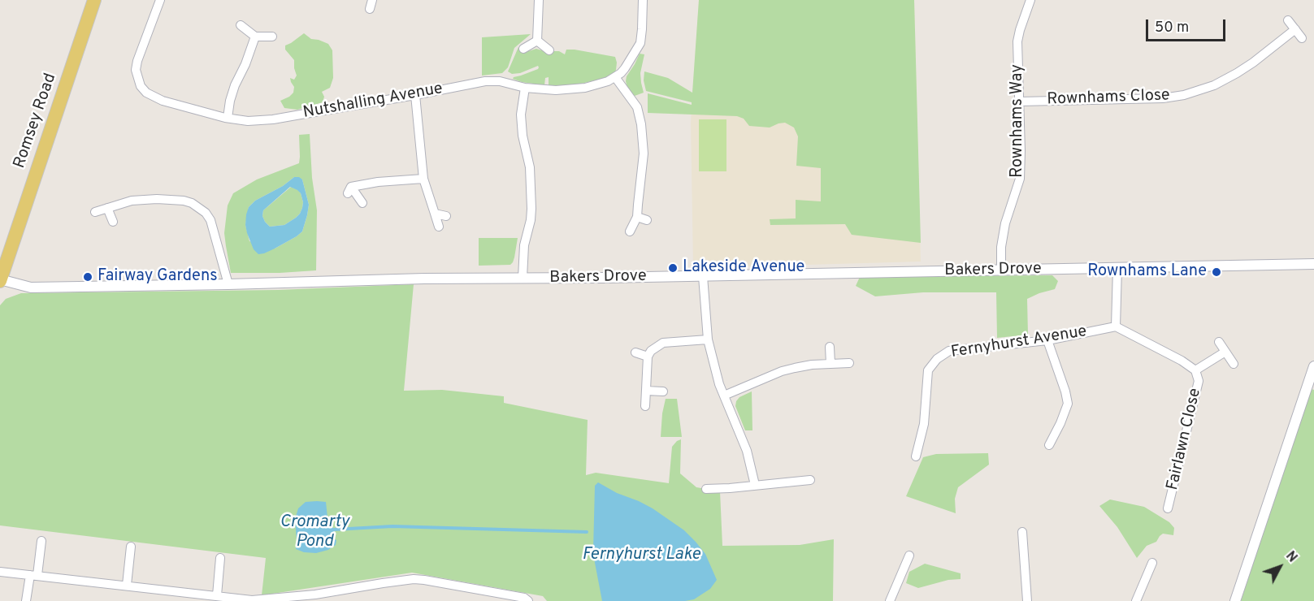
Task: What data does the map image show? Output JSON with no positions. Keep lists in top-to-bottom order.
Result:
{
  "streets": {
    "main road": ["Romsey Road"],
    "street": [
      "Rownhams Close",
      "Nutshalling Avenue",
      "Rownhams Way",
      "Bakers Drove",
      "Fernyhurst Avenue",
      "Fairlawn Close"
    ]
  },
  "crossings": [
    ["Rownhams Close", "Rownhams Way"],
    ["Romsey Road", "Bakers Drove"],
    ["Rownhams Way", "Bakers Drove"],
    ["Fernyhurst Avenue", "Fairlawn Close"]
  ],
  "water": ["Cromarty Pond", "Fernyhurst Lake"],
  "places": ["Lakeside Avenue", "Rownhams Lane", "Fairway Gardens"],
  "scale_bar": "50 m",
  "north": "top right"
}
